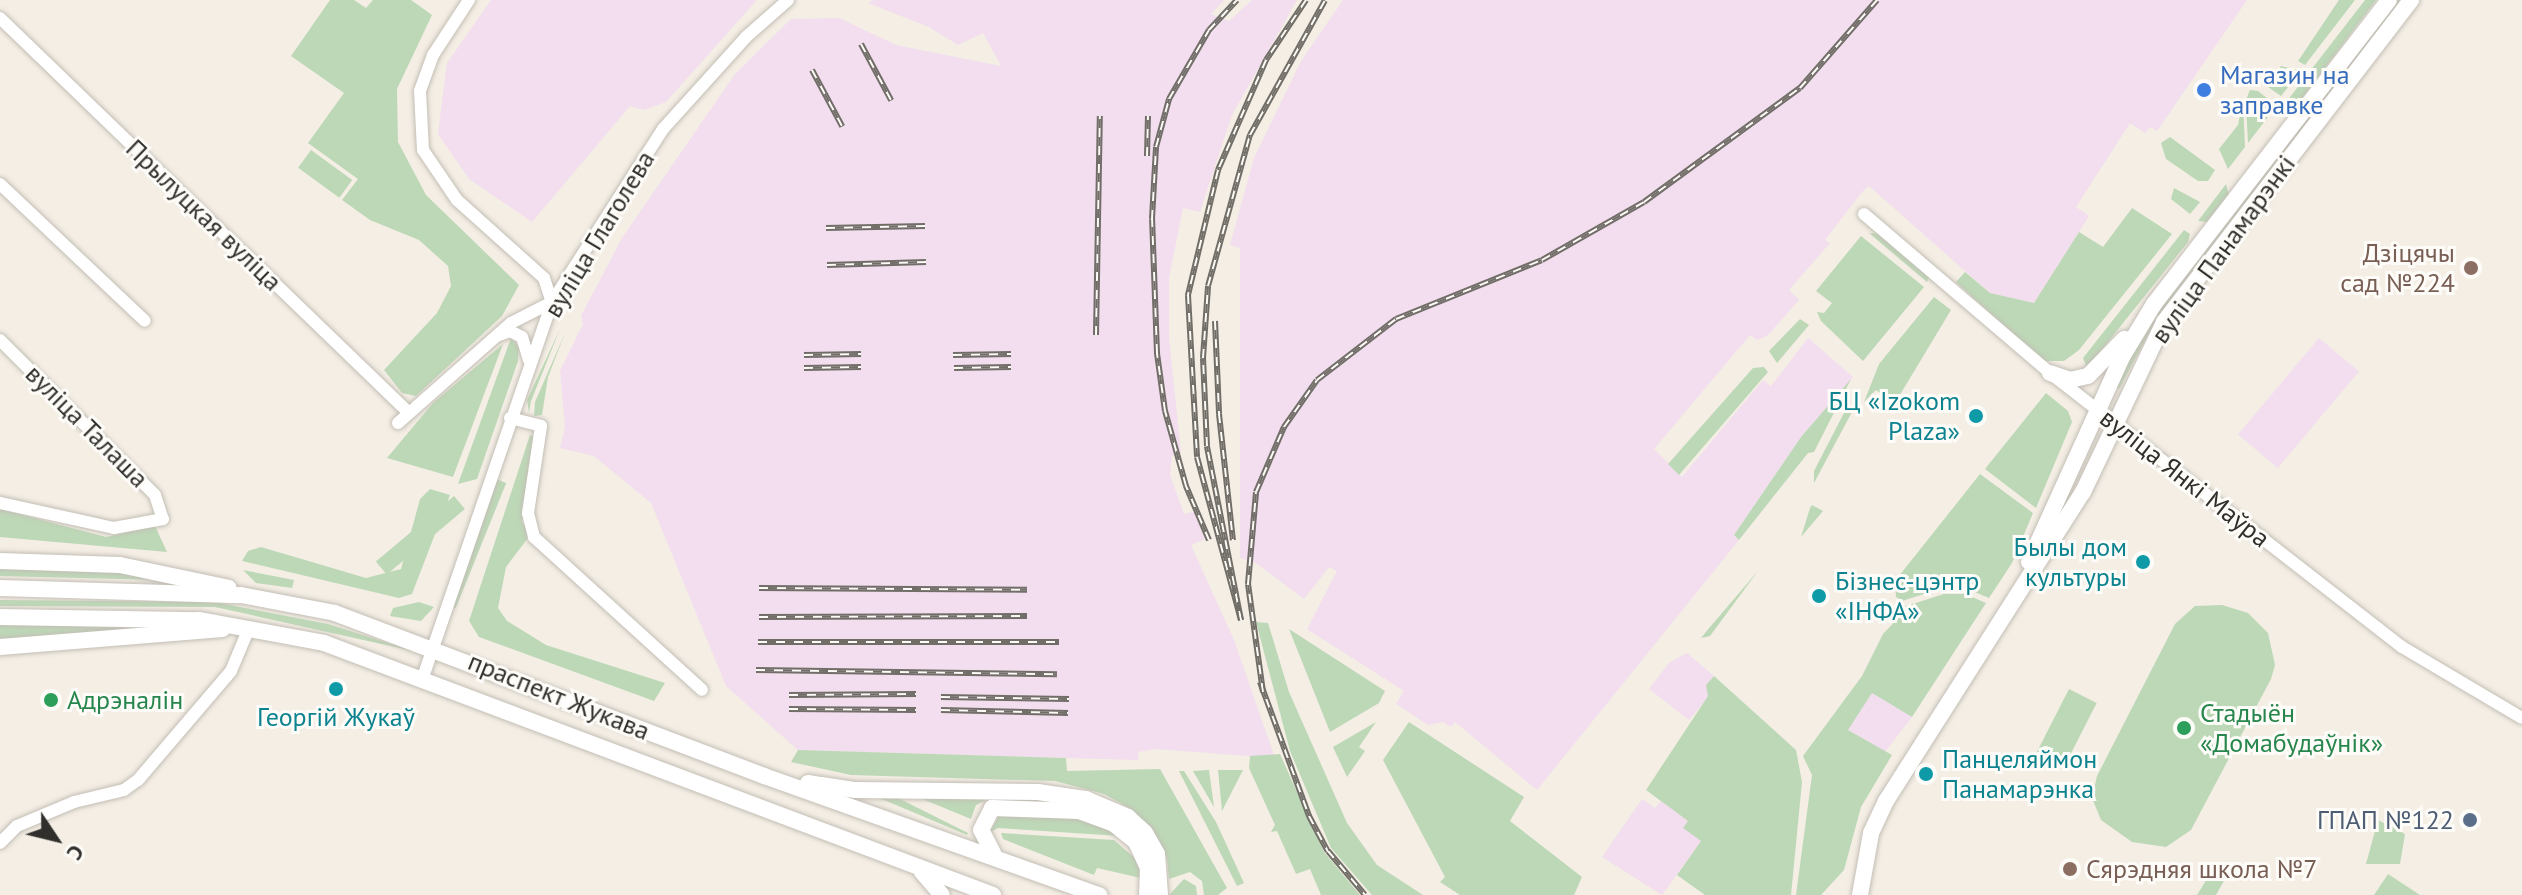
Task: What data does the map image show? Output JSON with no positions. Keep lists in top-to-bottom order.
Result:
{
  "streets": {
    "main road": ["вуліца Панамарэнкі", "праспект Жукава"],
    "street": [
      "Прылуцкая вуліца",
      "вуліца Глаголева",
      "вуліца Талаша",
      "вуліца Янкі Маўра"
    ]
  },
  "crossings": [
    ["вуліца Глаголева", "праспект Жукава"],
    ["вуліца Панамарэнкі", "вуліца Янкі Маўра"]
  ],
  "places": [
    "Магазин на заправке",
    "Дзіцячы сад №224",
    "БЦ «Izokom Plaza»",
    "Былы дом культуры",
    "Бізнес-цэнтр «ІНФА»",
    "Георгій Жукаў",
    "Адрэналін",
    "Стадыён «Домабудаўнік»",
    "Панцеляймон Панамарэнка",
    "ГПАП №122",
    "Сярэдняя школа №7"
  ],
  "north": "bottom right"
}
